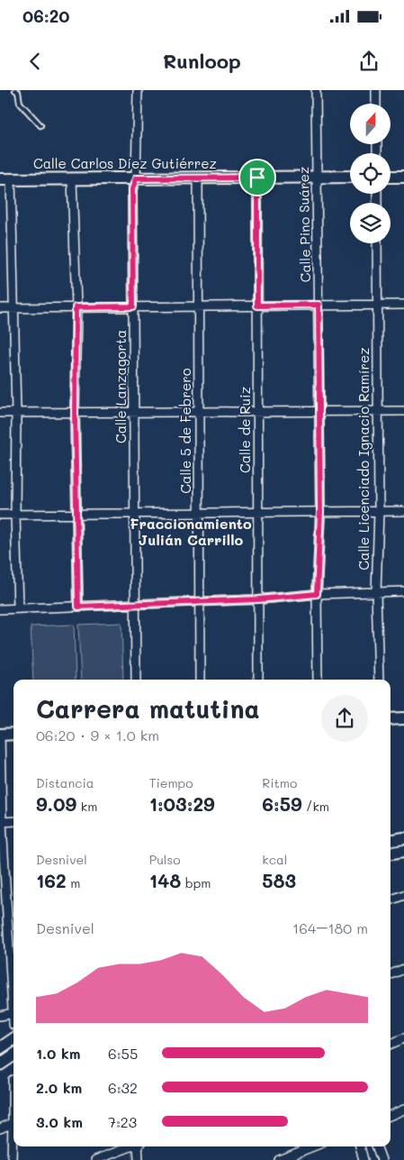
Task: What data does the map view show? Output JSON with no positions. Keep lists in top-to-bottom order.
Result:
{
  "streets": {
    "street": [
      "Calle Carlos Díez Gutiérrez",
      "Calle Pino Suárez",
      "Calle Lanzagorta",
      "Calle de Ruiz",
      "Calle 5 de Febrero",
      "Calle Licenciado Ignacio Ramírez"
    ]
  },
  "crossings": [
    ["Calle Carlos Díez Gutiérrez", "Calle Pino Suárez"],
    ["Calle Carlos Díez Gutiérrez", "Calle Lanzagorta"],
    ["Calle Carlos Díez Gutiérrez", "Calle de Ruiz"],
    ["Calle Carlos Díez Gutiérrez", "Calle 5 de Febrero"]
  ],
  "districts": ["Fraccionamiento Julián Carrillo"],
  "north": "top",
  "page": {
    "status": "06:20",
    "header": "Runloop",
    "heading": ["Carrera matutina", "06:20 · 9 × 1.0 km"],
    "stats": [
      ["Distancia", "9.09 km"],
      ["Tiempo", "1:03:29"],
      ["Ritmo", "6:59 /km"],
      ["Desnivel", "162 m"],
      ["Pulso", "148 bpm"],
      ["kcal", "583"]
    ],
    "chart": ["Desnivel", "164–180 m"],
    "list": [
      {
        "name": "1.0 km",
        "note": "6:55"
      },
      {
        "name": "2.0 km",
        "note": "6:32"
      },
      {
        "name": "3.0 km",
        "note": "7:23"
      }
    ]
  }
}
